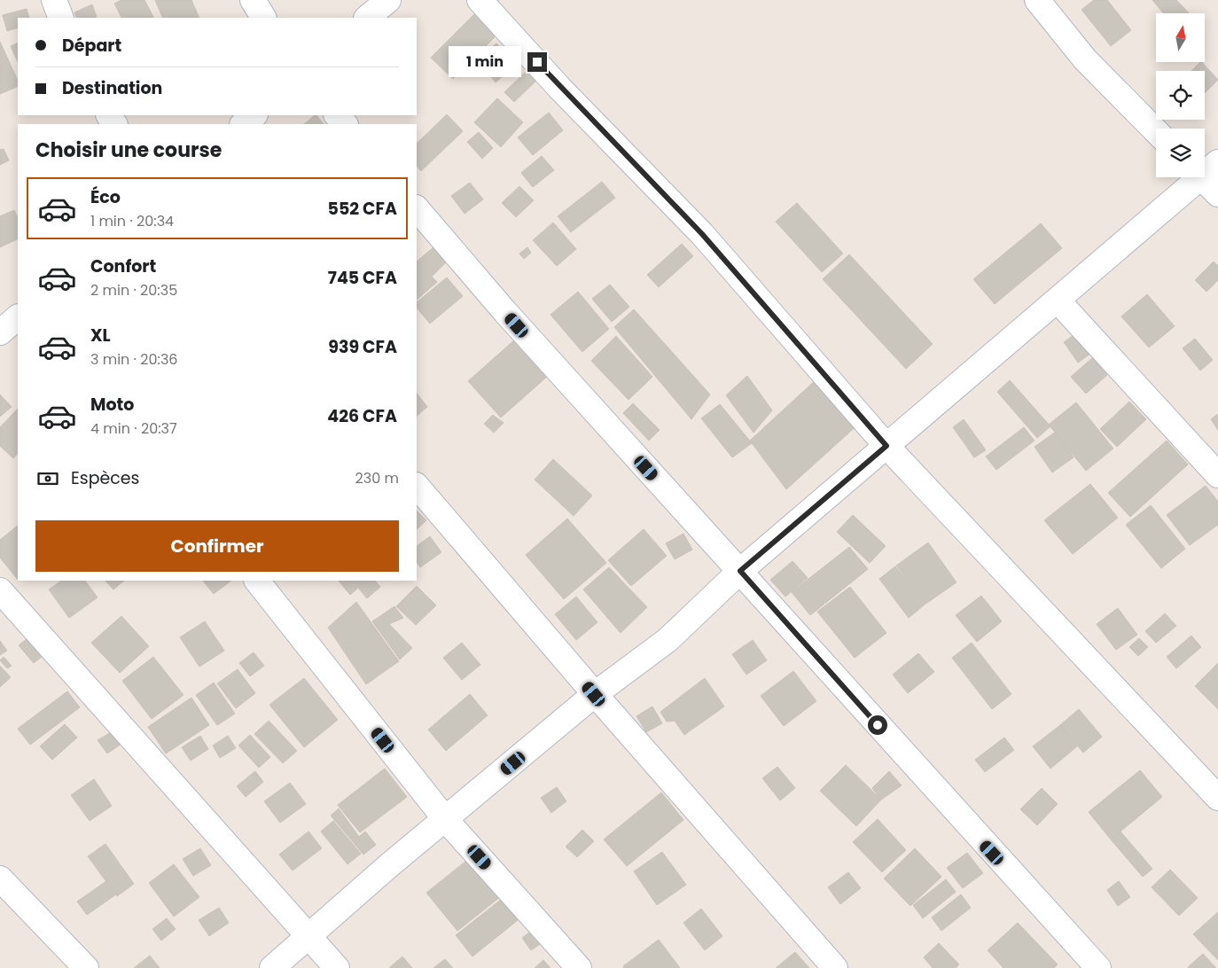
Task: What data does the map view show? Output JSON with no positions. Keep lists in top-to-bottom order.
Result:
{
  "north": "top",
  "page": {
    "banner": ["Départ", "Destination"],
    "bubble": "1 min",
    "heading": "Choisir une course",
    "list": [
      {
        "name": "Éco",
        "note": "1 min · 20:34",
        "value": "552 CFA"
      },
      {
        "name": "Confort",
        "note": "2 min · 20:35",
        "value": "745 CFA"
      },
      {
        "name": "XL",
        "note": "3 min · 20:36",
        "value": "939 CFA"
      },
      {
        "name": "Moto",
        "note": "4 min · 20:37",
        "value": "426 CFA"
      }
    ],
    "pay": ["Espèces", "230 m"],
    "buttons": "Confirmer"
  }
}
